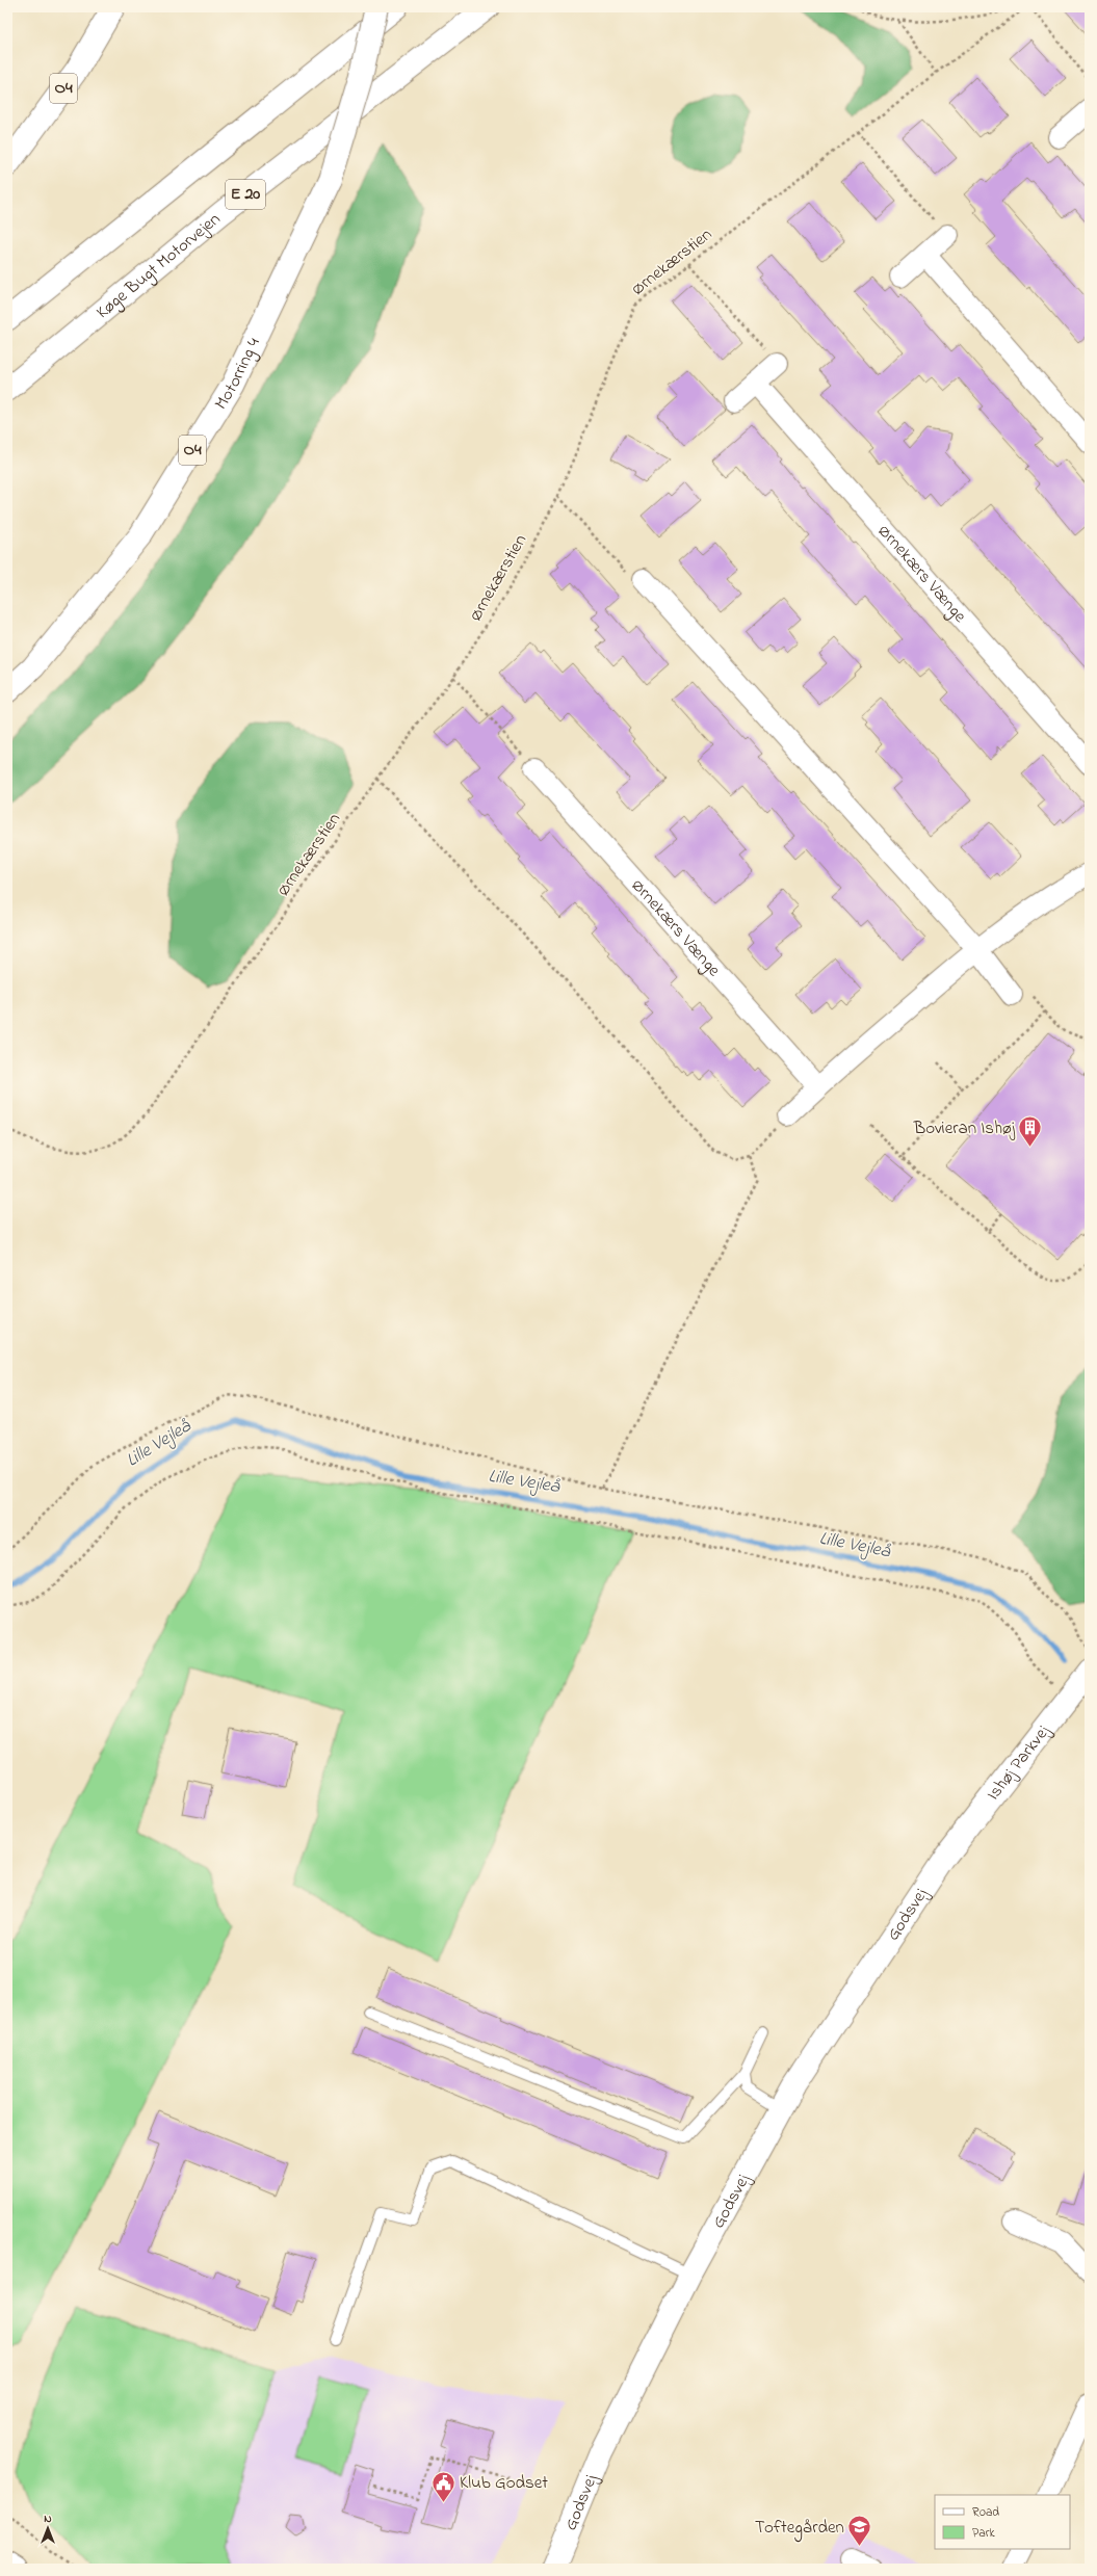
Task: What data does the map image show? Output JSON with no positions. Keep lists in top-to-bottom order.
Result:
{
  "streets": {
    "main road": [
      "O4",
      "E 20",
      "Køge Bugt Motorvejen",
      "Motorring 4",
      "Ishøj Parkvej",
      "Godsvej"
    ],
    "street": ["Ørnekærs Vænge"],
    "path": ["Ørnekærstien"]
  },
  "crossings": [
    ["Ishøj Parkvej", "Godsvej"]
  ],
  "water": ["Lille Vejleå"],
  "places": {
    "building": ["Bovieran Ishøj"],
    "public building": ["Klub Godset"],
    "school or university": ["Toftegården"]
  },
  "legend": ["Road", "Park"],
  "north": "top"
}
